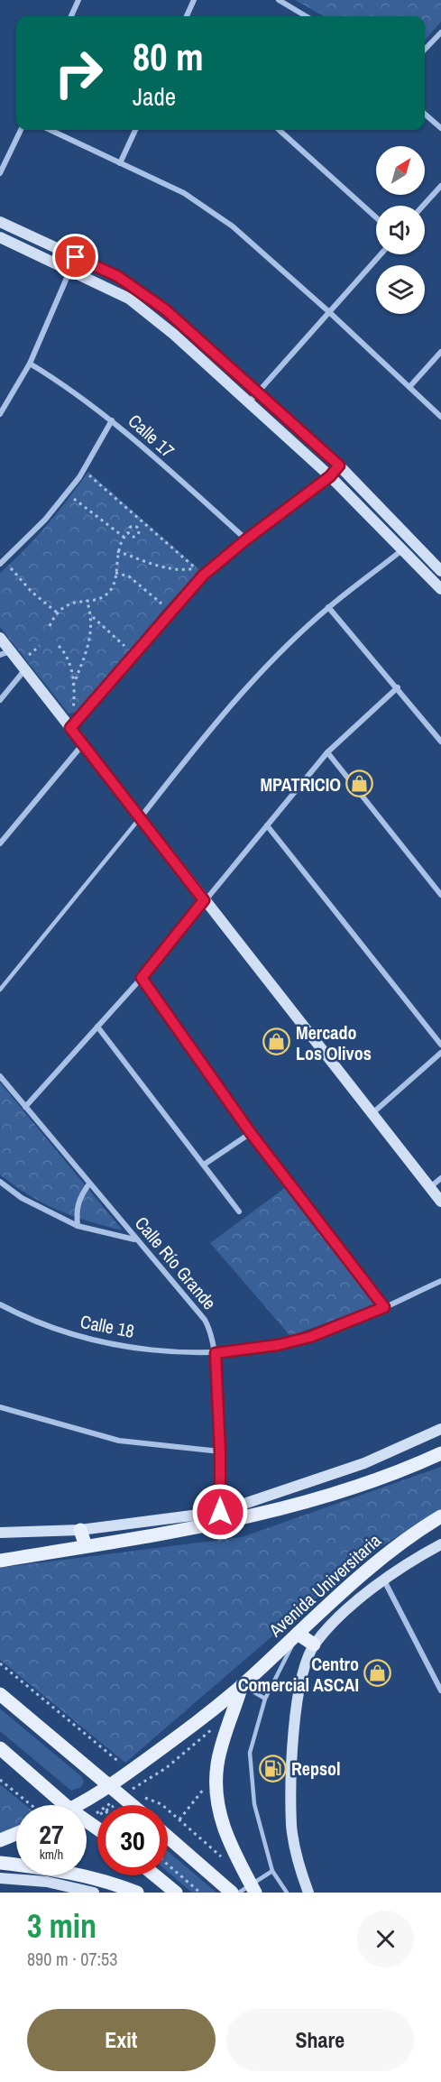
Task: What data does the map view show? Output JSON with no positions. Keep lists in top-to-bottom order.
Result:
{
  "streets": {
    "main road": ["Avenida Universitaria"],
    "street": ["Calle 17", "Calle Río Grande", "Calle 18"]
  },
  "crossings": [
    ["Calle Río Grande", "Calle 18"]
  ],
  "places": {
    "shop": ["MPATRICIO", "Mercado Los Olivos", "Centro Comercial ASCAI"],
    "fuel station": ["Repsol"]
  },
  "north": "top right",
  "page": {
    "turn": ["80 m", "Jade"],
    "speed": "27 km/h",
    "limit": "30",
    "heading": ["3 min", "890 m · 07:53"],
    "buttons": ["Exit", "Share"]
  }
}
